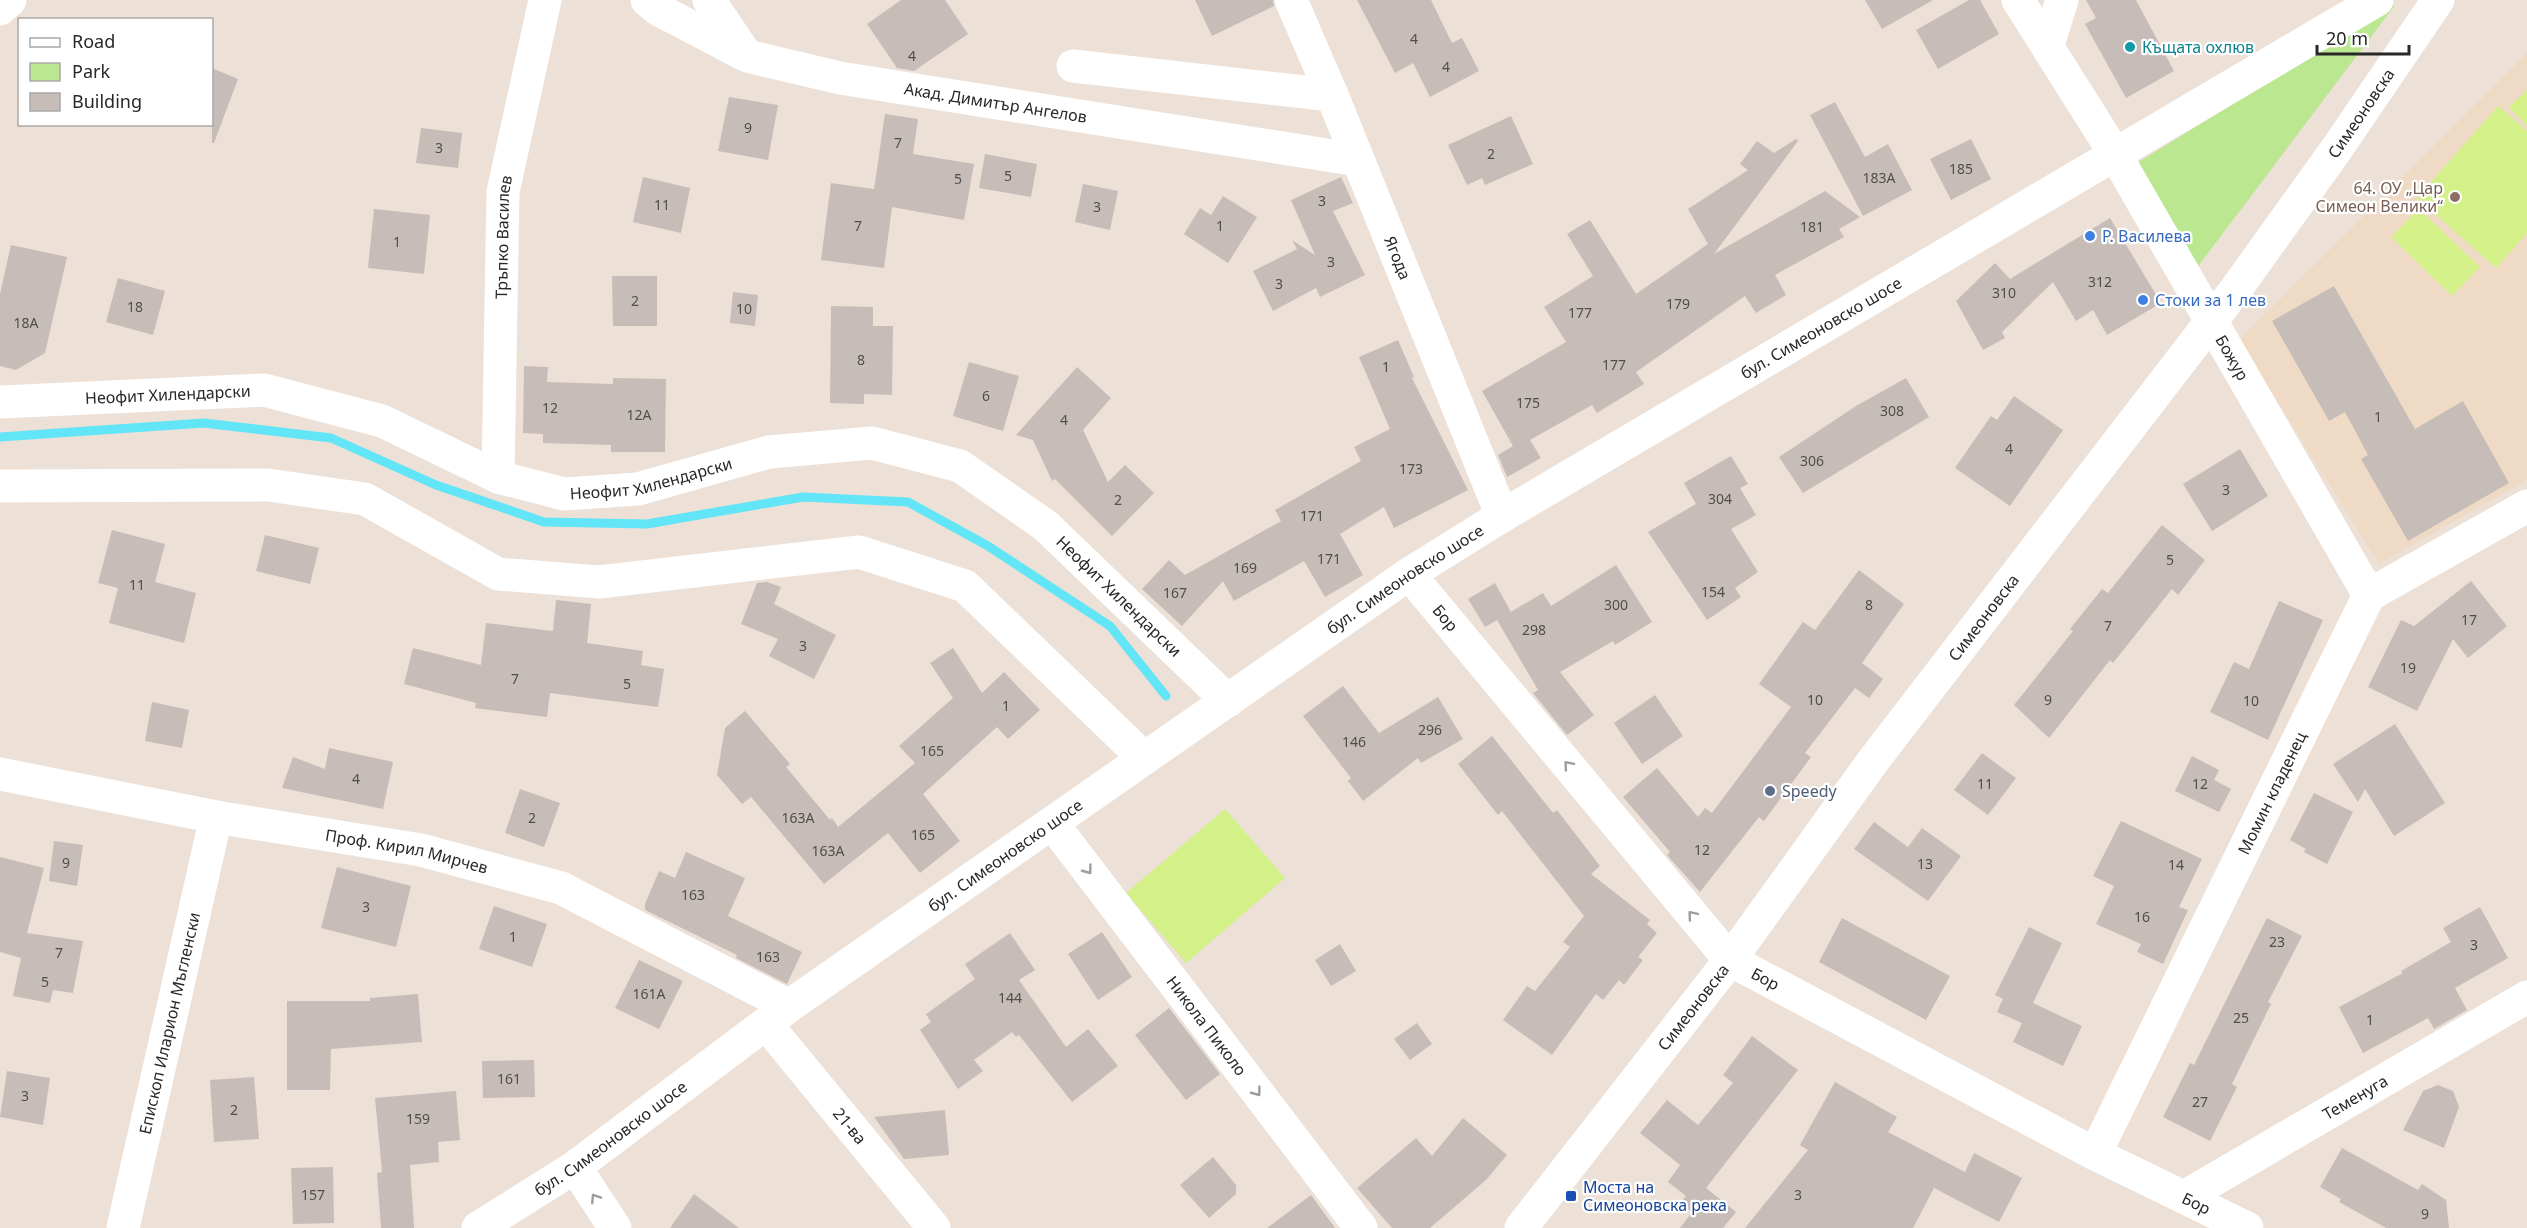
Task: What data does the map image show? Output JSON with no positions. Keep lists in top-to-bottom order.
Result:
{
  "streets": {
    "street": [
      "Акад. Димитър Ангелов",
      "Симеоновска",
      "Тръпко Василев",
      "Ягода",
      "бул. Симеоновско шосе",
      "Божур",
      "Неофит Хилендарски",
      "Бор",
      "Момин кладенец",
      "Проф. Кирил Мирчев",
      "Епископ Иларион Мъгленски",
      "Никола Пиколо",
      "Теменуга",
      "21-ва"
    ]
  },
  "crossings": [
    ["Акад. Димитър Ангелов", "Ягода"],
    ["Симеоновска", "Божур"],
    ["Симеоновска", "Бор"],
    ["Тръпко Василев", "Неофит Хилендарски"],
    ["Ягода", "бул. Симеоновско шосе"],
    ["бул. Симеоновско шосе", "Божур"],
    ["бул. Симеоновско шосе", "Неофит Хилендарски"],
    ["бул. Симеоновско шосе", "Бор"],
    ["бул. Симеоновско шосе", "Проф. Кирил Мирчев"],
    ["бул. Симеоновско шосе", "Никола Пиколо"],
    ["бул. Симеоновско шосе", "21-ва"],
    ["Божур", "Момин кладенец"],
    ["Бор", "Момин кладенец"],
    ["Бор", "Теменуга"],
    ["Проф. Кирил Мирчев", "Епископ Иларион Мъгленски"],
    ["Проф. Кирил Мирчев", "21-ва"]
  ],
  "one_way": ["Бор", "Никола Пиколо"],
  "places": {
    "other": [
      "Къщата охлюв",
      "64. ОУ „Цар Симеон Велики“",
      "Р. Василева",
      "Стоки за 1 лев",
      "Speedy"
    ],
    "transit": ["Моста на Симеоновска река"]
  },
  "house_numbers": [
    "4",
    "4",
    "4",
    "9",
    "7",
    "3",
    "2",
    "185",
    "5",
    "183А",
    "5",
    "3",
    "11",
    "3",
    "7",
    "1",
    "181",
    "1",
    "3",
    "312",
    "3",
    "310",
    "2",
    "179",
    "18",
    "10",
    "177",
    "18А",
    "8",
    "177",
    "1",
    "6",
    "175",
    "12",
    "308",
    "12А",
    "1",
    "4",
    "4",
    "306",
    "173",
    "3",
    "304",
    "2",
    "171",
    "171",
    "5",
    "169",
    "11",
    "154",
    "167",
    "300",
    "8",
    "17",
    "7",
    "298",
    "3",
    "19",
    "7",
    "5",
    "10",
    "9",
    "10",
    "1",
    "296",
    "146",
    "165",
    "4",
    "11",
    "12",
    "2",
    "163А",
    "165",
    "12",
    "163А",
    "9",
    "13",
    "14",
    "163",
    "3",
    "16",
    "1",
    "23",
    "3",
    "7",
    "163",
    "5",
    "161А",
    "144",
    "25",
    "1",
    "161",
    "3",
    "27",
    "2",
    "159",
    "157",
    "3",
    "9"
  ],
  "legend": ["Road", "Park", "Building"],
  "scale_bar": "20 m"
}
